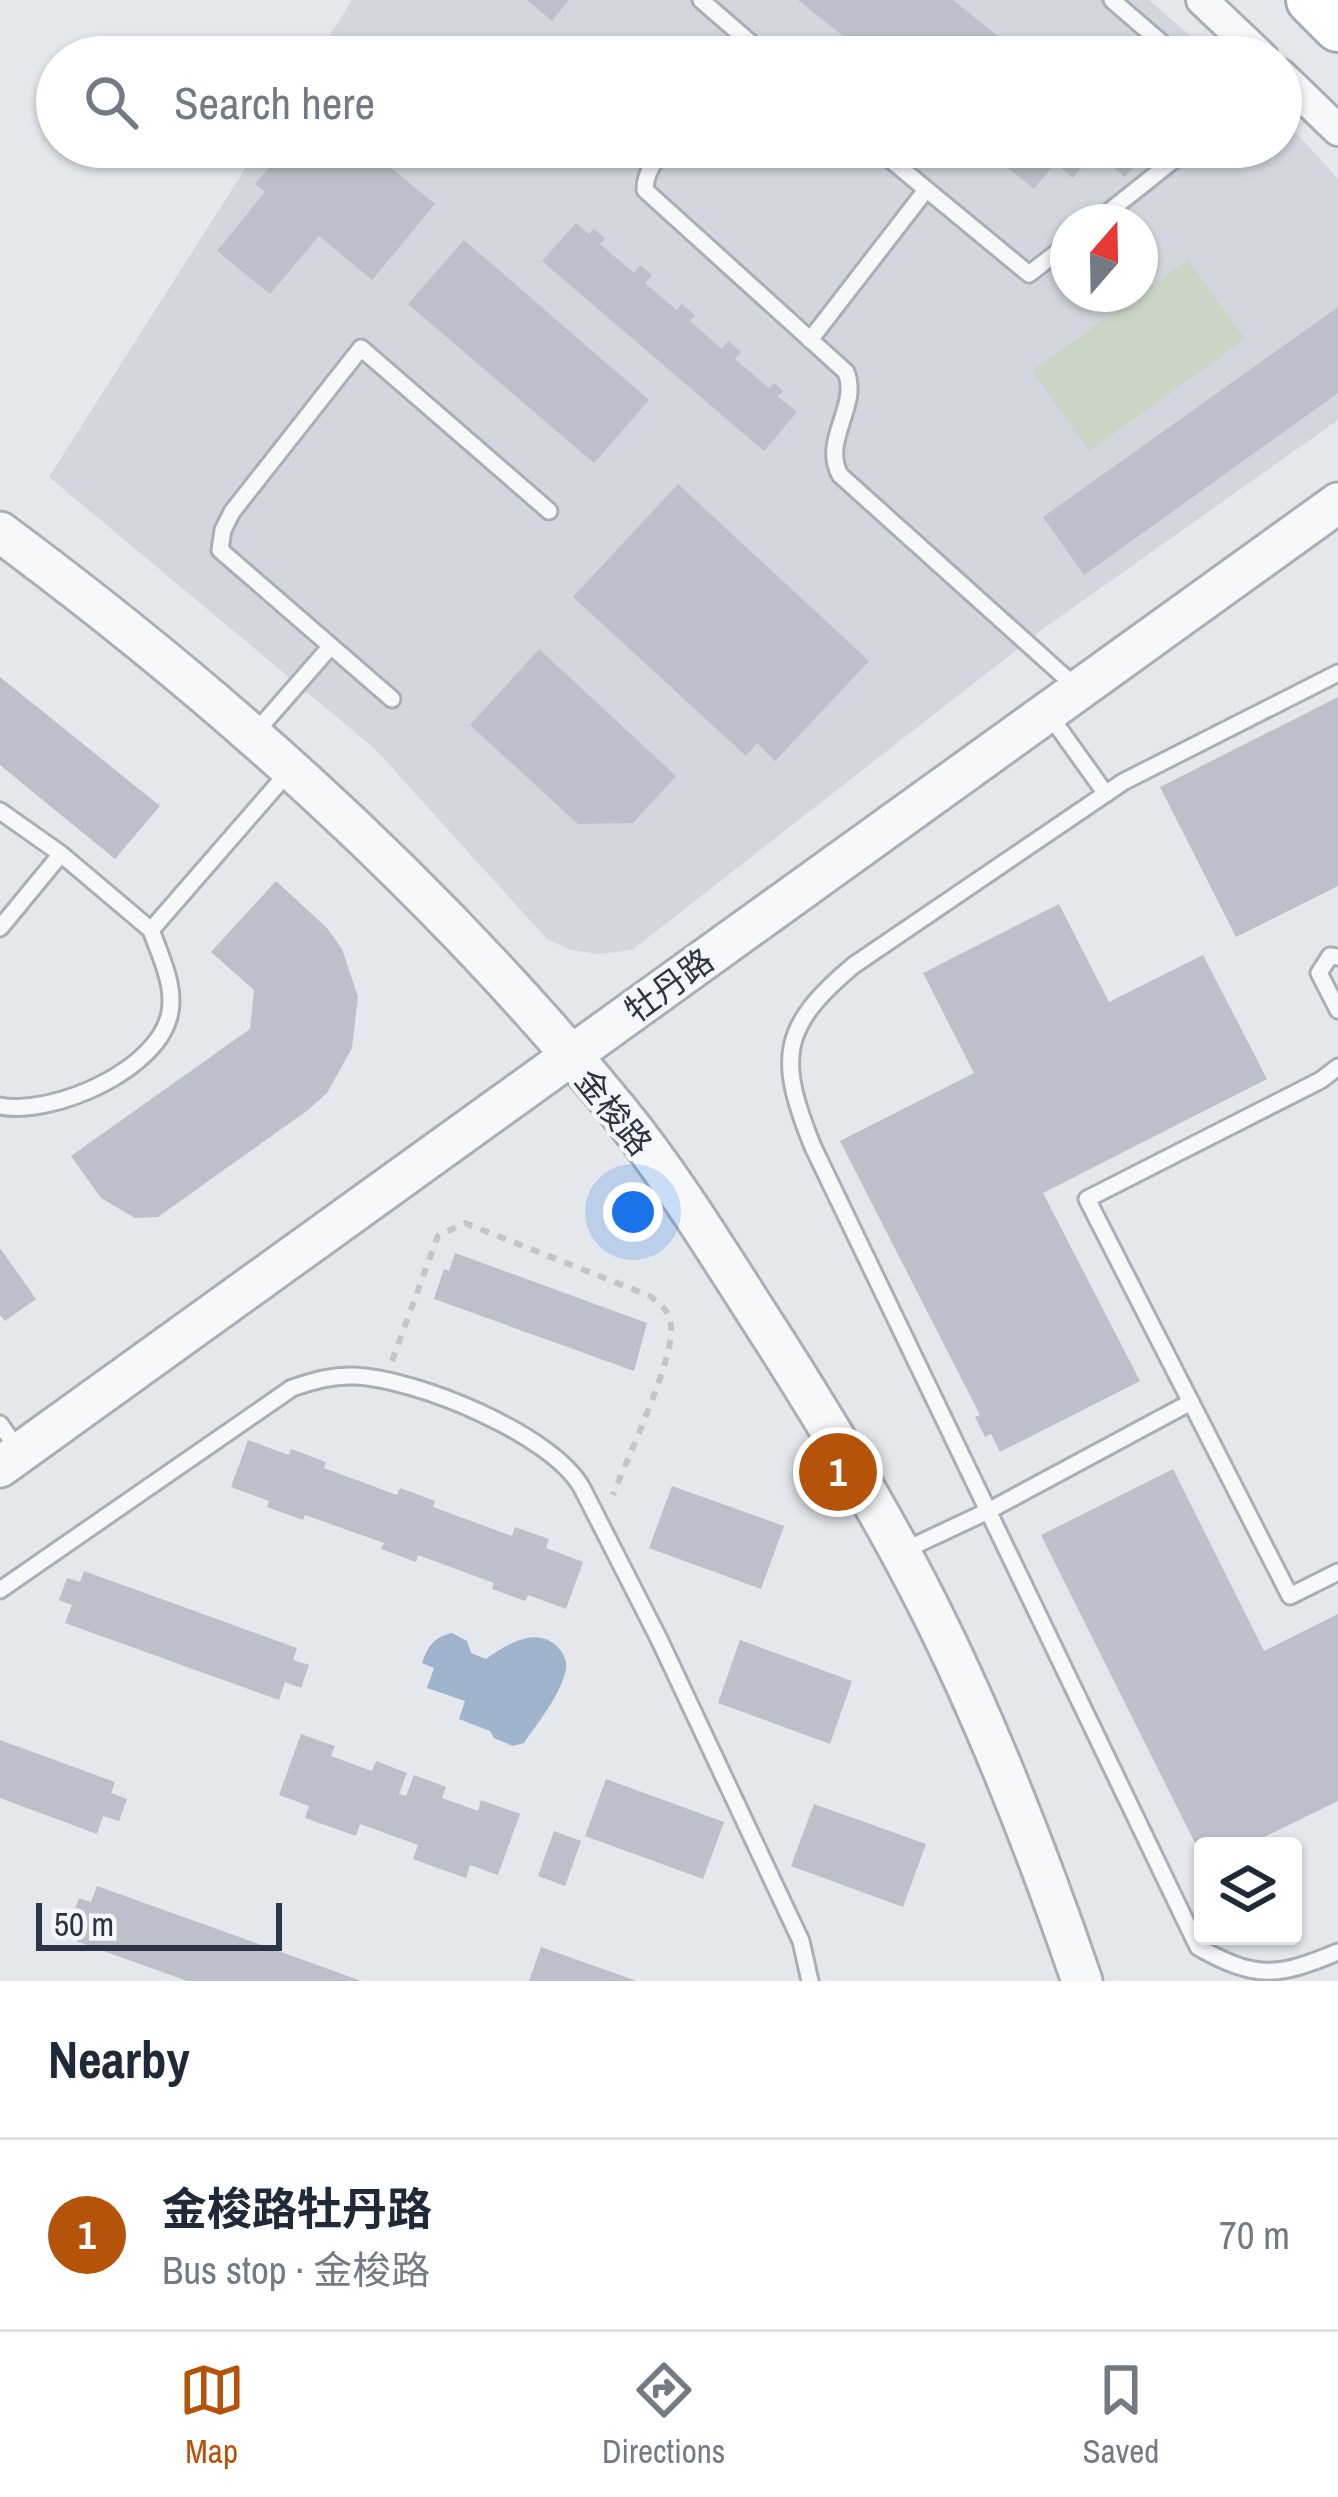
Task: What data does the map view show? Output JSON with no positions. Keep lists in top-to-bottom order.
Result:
{
  "streets": {
    "street": ["牡丹路", "金梭路"]
  },
  "crossings": [
    ["牡丹路", "金梭路"]
  ],
  "scale_bar": "50 m",
  "north": "top",
  "page": {
    "search": "Search here",
    "pins": "1",
    "scale": "50 m",
    "heading": "Nearby",
    "list": [
      {
        "mark": "1",
        "name": "金梭路牡丹路",
        "note": "Bus stop · 金梭路",
        "value": "70 m"
      }
    ],
    "nav": ["Map", "Directions", "Saved"]
  }
}
